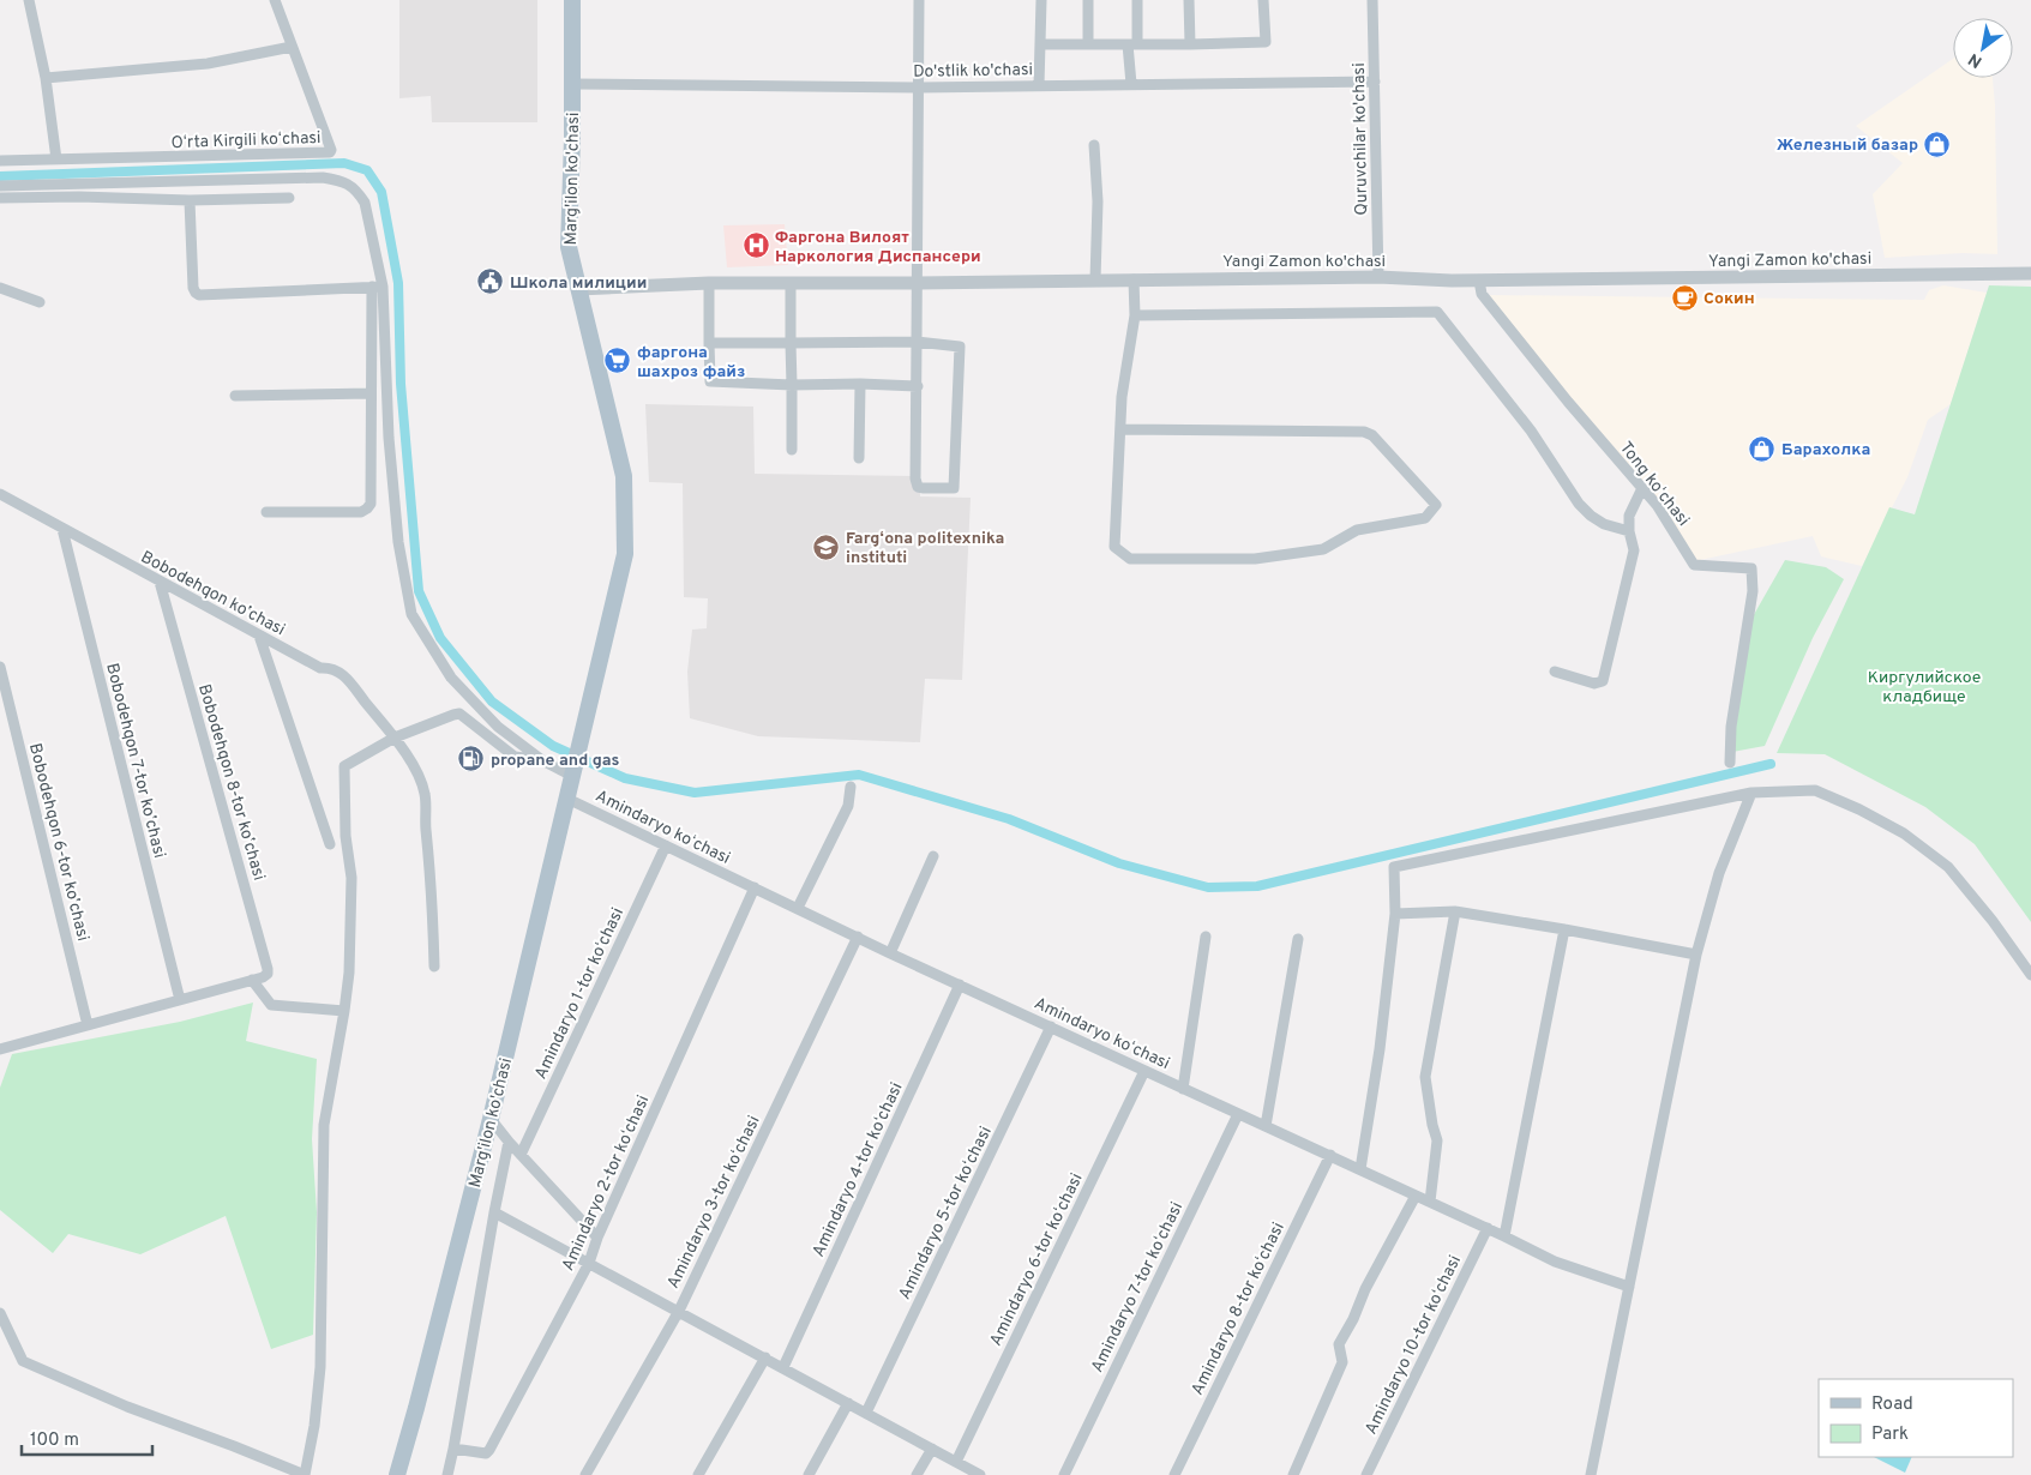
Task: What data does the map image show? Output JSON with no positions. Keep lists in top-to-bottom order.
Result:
{
  "streets": {
    "main road": ["Marg'ilon ko'chasi"],
    "street": [
      "Do'stlik ko'chasi",
      "Oʻrta Kirgili koʻchasi",
      "Quruvchilar ko'chasi",
      "Yangi Zamon ko'chasi",
      "Tong koʻchasi",
      "Bobodehqon koʼchasi",
      "Bobodehqon 7-tor koʼchasi",
      "Bobodehqon 8-tor koʼchasi",
      "Amindaryo koʻchasi",
      "Bobodehqon 6-tor koʼchasi",
      "Amindaryo 1-tor koʻchasi",
      "Amindaryo 4-tor koʻchasi",
      "Amindaryo 2-tor koʻchasi",
      "Amindaryo 3-tor koʻchasi",
      "Amindaryo 5-tor koʻchasi",
      "Amindaryo 6-tor koʻchasi",
      "Amindaryo 7-tor koʻchasi",
      "Amindaryo 8-tor koʻchasi",
      "Amindaryo 10-tor koʻchasi"
    ]
  },
  "crossings": [
    ["Do'stlik ko'chasi", "Quruvchilar ko'chasi"],
    ["Do'stlik ko'chasi", "Marg'ilon ko'chasi"],
    ["Quruvchilar ko'chasi", "Yangi Zamon ko'chasi"],
    ["Marg'ilon ko'chasi", "Yangi Zamon ko'chasi"],
    ["Marg'ilon ko'chasi", "Amindaryo koʻchasi"],
    ["Yangi Zamon ko'chasi", "Tong koʻchasi"],
    ["Bobodehqon koʼchasi", "Bobodehqon 7-tor koʼchasi"],
    ["Bobodehqon koʼchasi", "Bobodehqon 8-tor koʼchasi"],
    ["Amindaryo koʻchasi", "Amindaryo 1-tor koʻchasi"],
    ["Amindaryo koʻchasi", "Amindaryo 4-tor koʻchasi"],
    ["Amindaryo koʻchasi", "Amindaryo 2-tor koʻchasi"],
    ["Amindaryo koʻchasi", "Amindaryo 3-tor koʻchasi"],
    ["Amindaryo koʻchasi", "Amindaryo 5-tor koʻchasi"],
    ["Amindaryo koʻchasi", "Amindaryo 6-tor koʻchasi"],
    ["Amindaryo koʻchasi", "Amindaryo 7-tor koʻchasi"],
    ["Amindaryo koʻchasi", "Amindaryo 8-tor koʻchasi"],
    ["Amindaryo koʻchasi", "Amindaryo 10-tor koʻchasi"]
  ],
  "parks": ["Киргулийское кладбище"],
  "places": {
    "shop": ["Железный базар", "Барахолка"],
    "hospital": ["Фаргона Вилоят Наркология Диспансери"],
    "public building": ["Школа милиции"],
    "cafe": ["Сокин"],
    "supermarket": ["фаргона шахроз файз"],
    "school or university": ["Fargʻona politexnika instituti"],
    "fuel station": ["propane and gas"]
  },
  "legend": ["Road", "Park"],
  "scale_bar": "100 m",
  "north": "bottom left"
}
